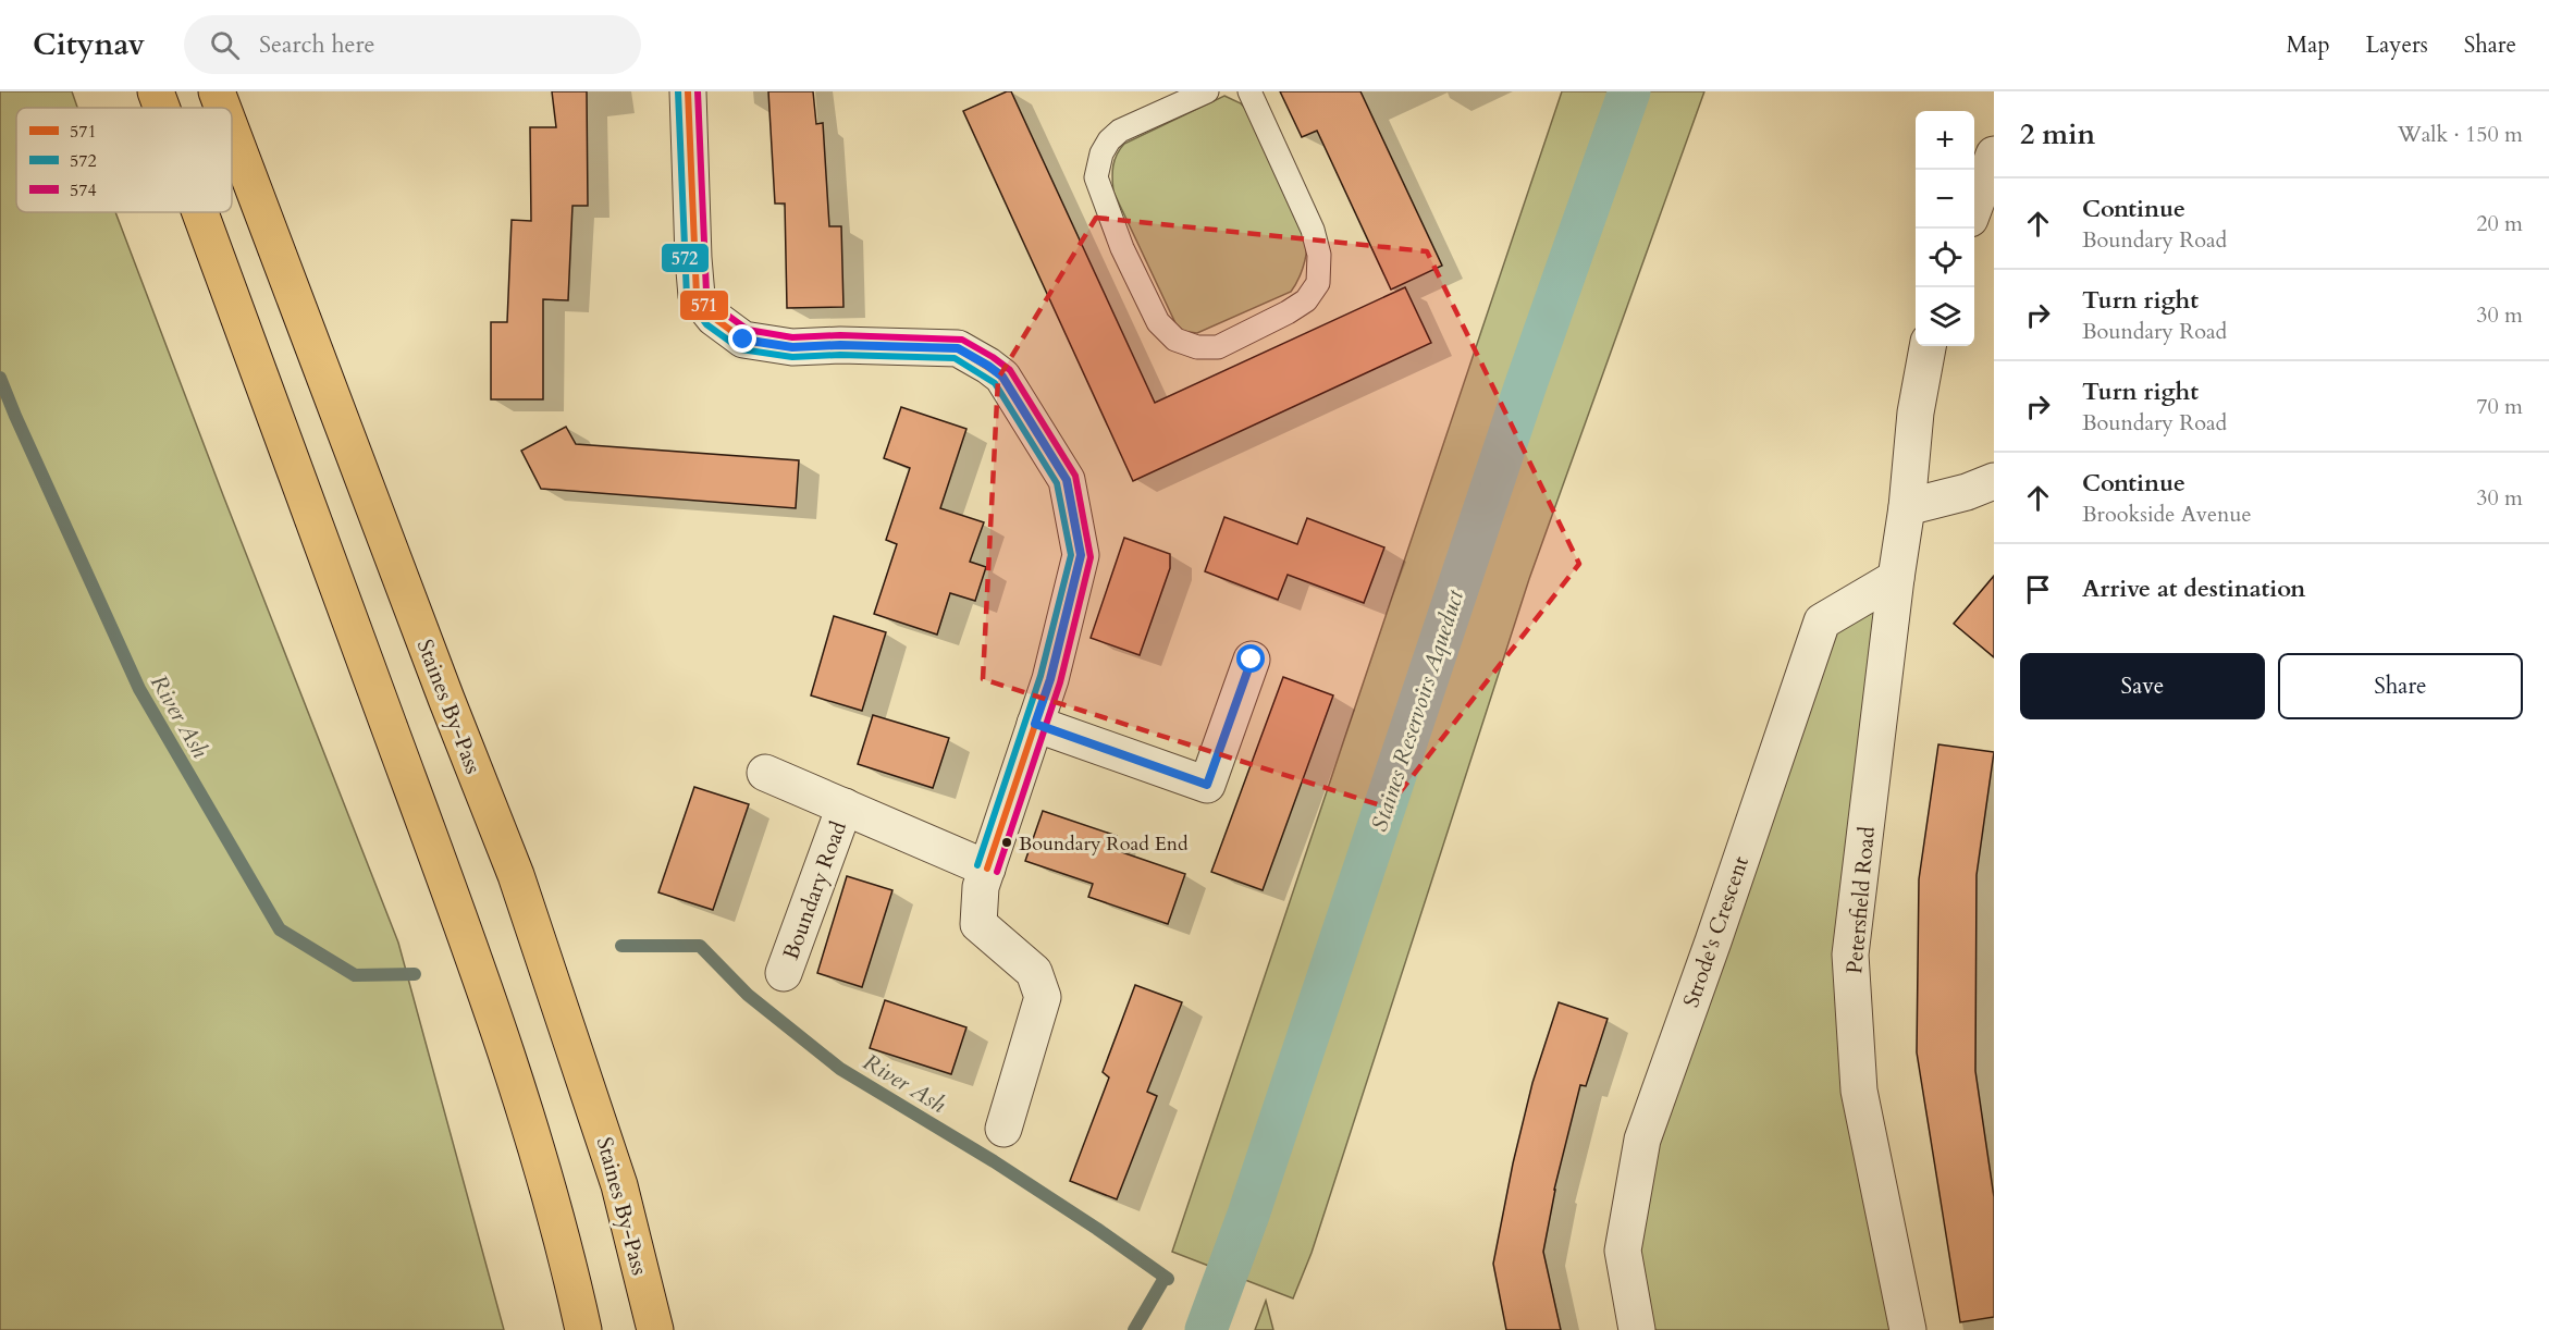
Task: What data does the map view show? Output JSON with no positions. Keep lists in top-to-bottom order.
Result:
{
  "streets": {
    "highway": ["Staines By-Pass"],
    "street": ["Boundary Road", "Petersfield Road", "Strode's Crescent"]
  },
  "crossings": [
    ["Petersfield Road", "Strode's Crescent"]
  ],
  "water": ["Staines Reservoirs Aqueduct", "River Ash"],
  "places": ["Boundary Road End"],
  "lines": ["transit line 571", "transit line 572", "transit line 574"],
  "legend": ["571", "572", "574"],
  "page": {
    "header": "Citynav",
    "search": "Search here",
    "nav": ["Map", "Layers", "Share"],
    "heading": ["2 min", "Walk · 150 m"],
    "map_buttons": ["+", "−"],
    "list": [
      ["Continue", "Boundary Road", "20 m"],
      ["Turn right", "Boundary Road", "30 m"],
      ["Turn right", "Boundary Road", "70 m"],
      ["Continue", "Brookside Avenue", "30 m"],
      "Arrive at destination"
    ],
    "buttons": ["Save", "Share"]
  }
}
